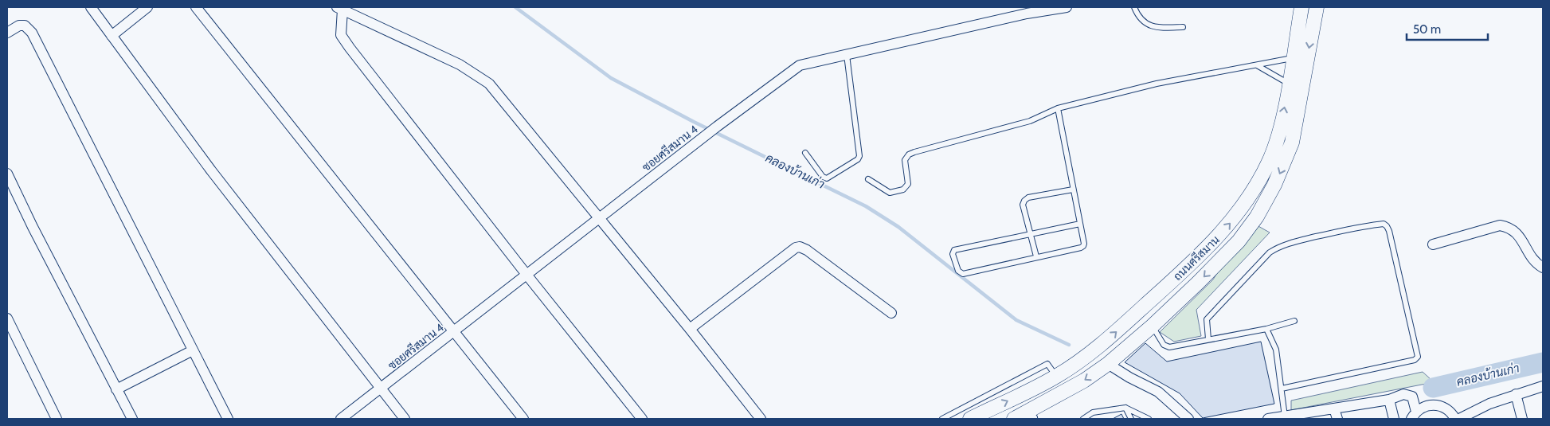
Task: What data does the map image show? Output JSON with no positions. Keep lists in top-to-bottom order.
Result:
{
  "streets": {
    "main road": ["ถนนศรีสมาน"],
    "street": ["ซอยศรีสมาน 4"]
  },
  "water": ["คลองบ้านเก่า"],
  "scale_bar": "50 m"
}
